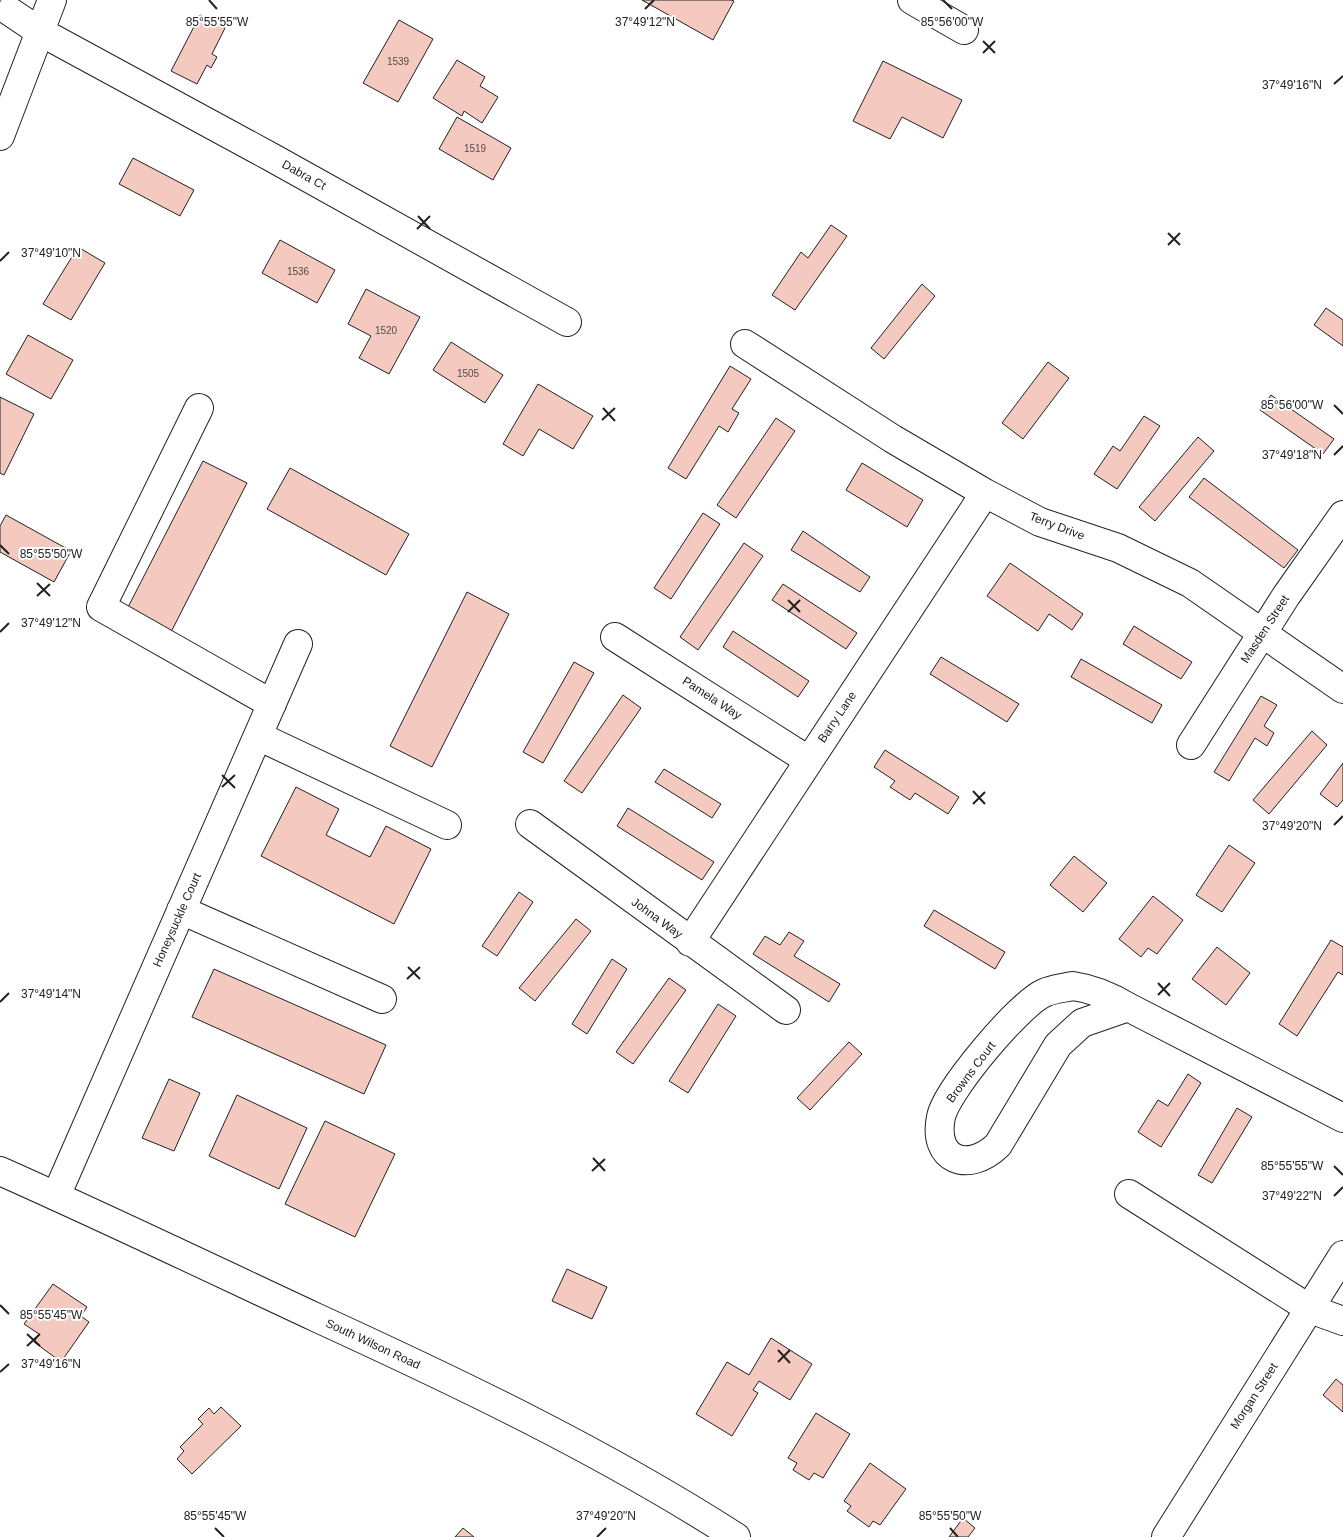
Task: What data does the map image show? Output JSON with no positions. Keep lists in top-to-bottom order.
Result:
{
  "streets": {
    "street": [
      "Dabra Ct",
      "Terry Drive",
      "Masden Street",
      "Pamela Way",
      "Barry Lane",
      "Johna Way",
      "Honeysuckle Court",
      "Browns Court",
      "South Wilson Road",
      "Morgan Street"
    ]
  },
  "crossings": [
    ["Terry Drive", "Masden Street"],
    ["Terry Drive", "Barry Lane"],
    ["Pamela Way", "Barry Lane"],
    ["Barry Lane", "Johna Way"],
    ["Honeysuckle Court", "South Wilson Road"]
  ],
  "house_numbers": [
    "1539",
    "1519",
    "1536",
    "1520",
    "1505"
  ],
  "coordinates": [
    "37°49'12\"N",
    "85°55'55\"W",
    "85°56'00\"W",
    "37°49'16\"N",
    "37°49'10\"N",
    "37°49'18\"N",
    "85°55'50\"W",
    "37°49'20\"N",
    "37°49'14\"N",
    "37°49'22\"N",
    "85°55'45\"W"
  ]
}
